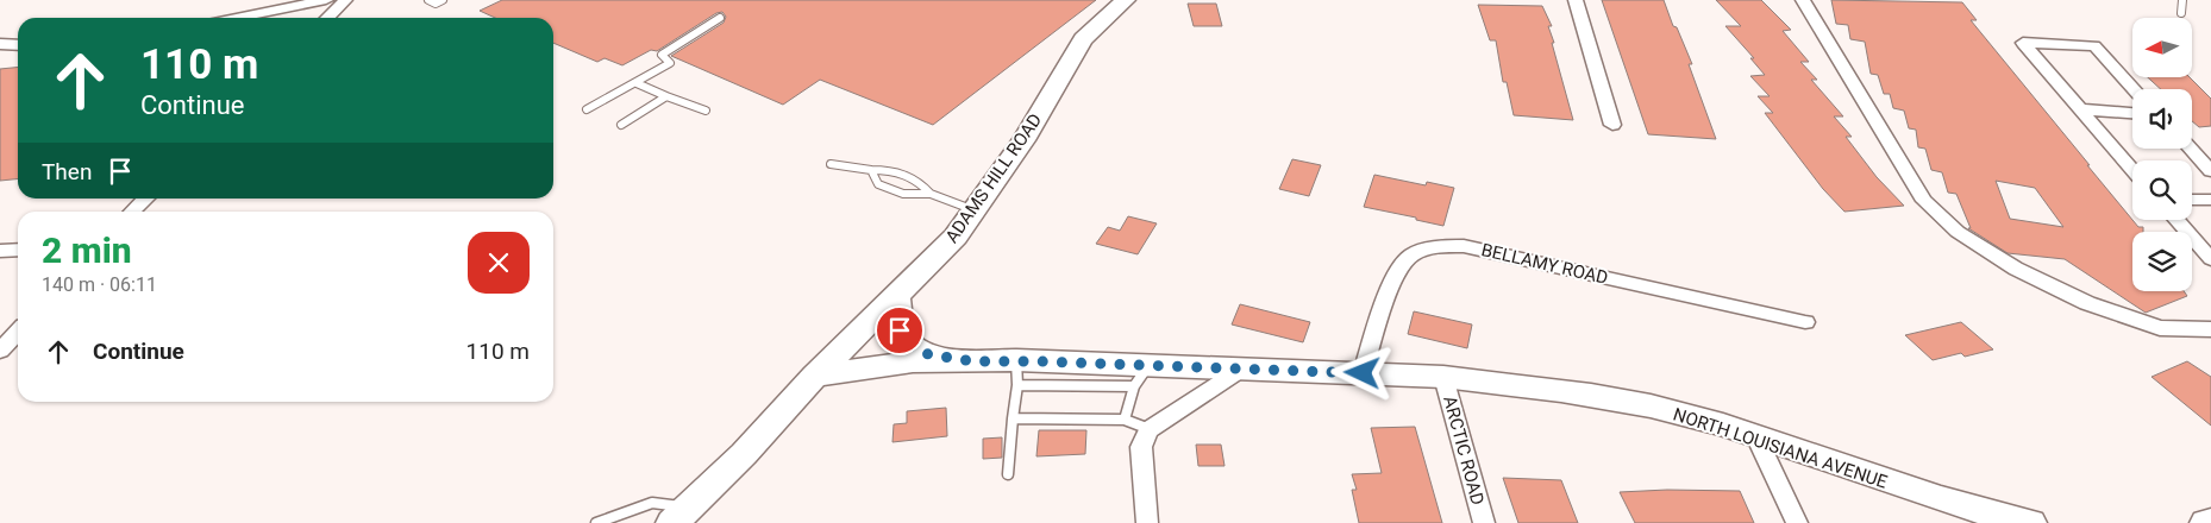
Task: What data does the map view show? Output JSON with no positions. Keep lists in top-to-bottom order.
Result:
{
  "streets": {
    "street": [
      "ADAMS HILL ROAD",
      "BELLAMY ROAD",
      "NORTH LOUISIANA AVENUE",
      "ARCTIC ROAD"
    ]
  },
  "crossings": [
    ["ADAMS HILL ROAD", "NORTH LOUISIANA AVENUE"],
    ["BELLAMY ROAD", "NORTH LOUISIANA AVENUE"],
    ["NORTH LOUISIANA AVENUE", "ARCTIC ROAD"]
  ],
  "north": "left",
  "page": {
    "turn": ["110 m", "Continue"],
    "then": "Then",
    "heading": ["2 min", "140 m · 06:11"],
    "list": [
      {
        "name": "Continue",
        "value": "110 m"
      }
    ]
  }
}
